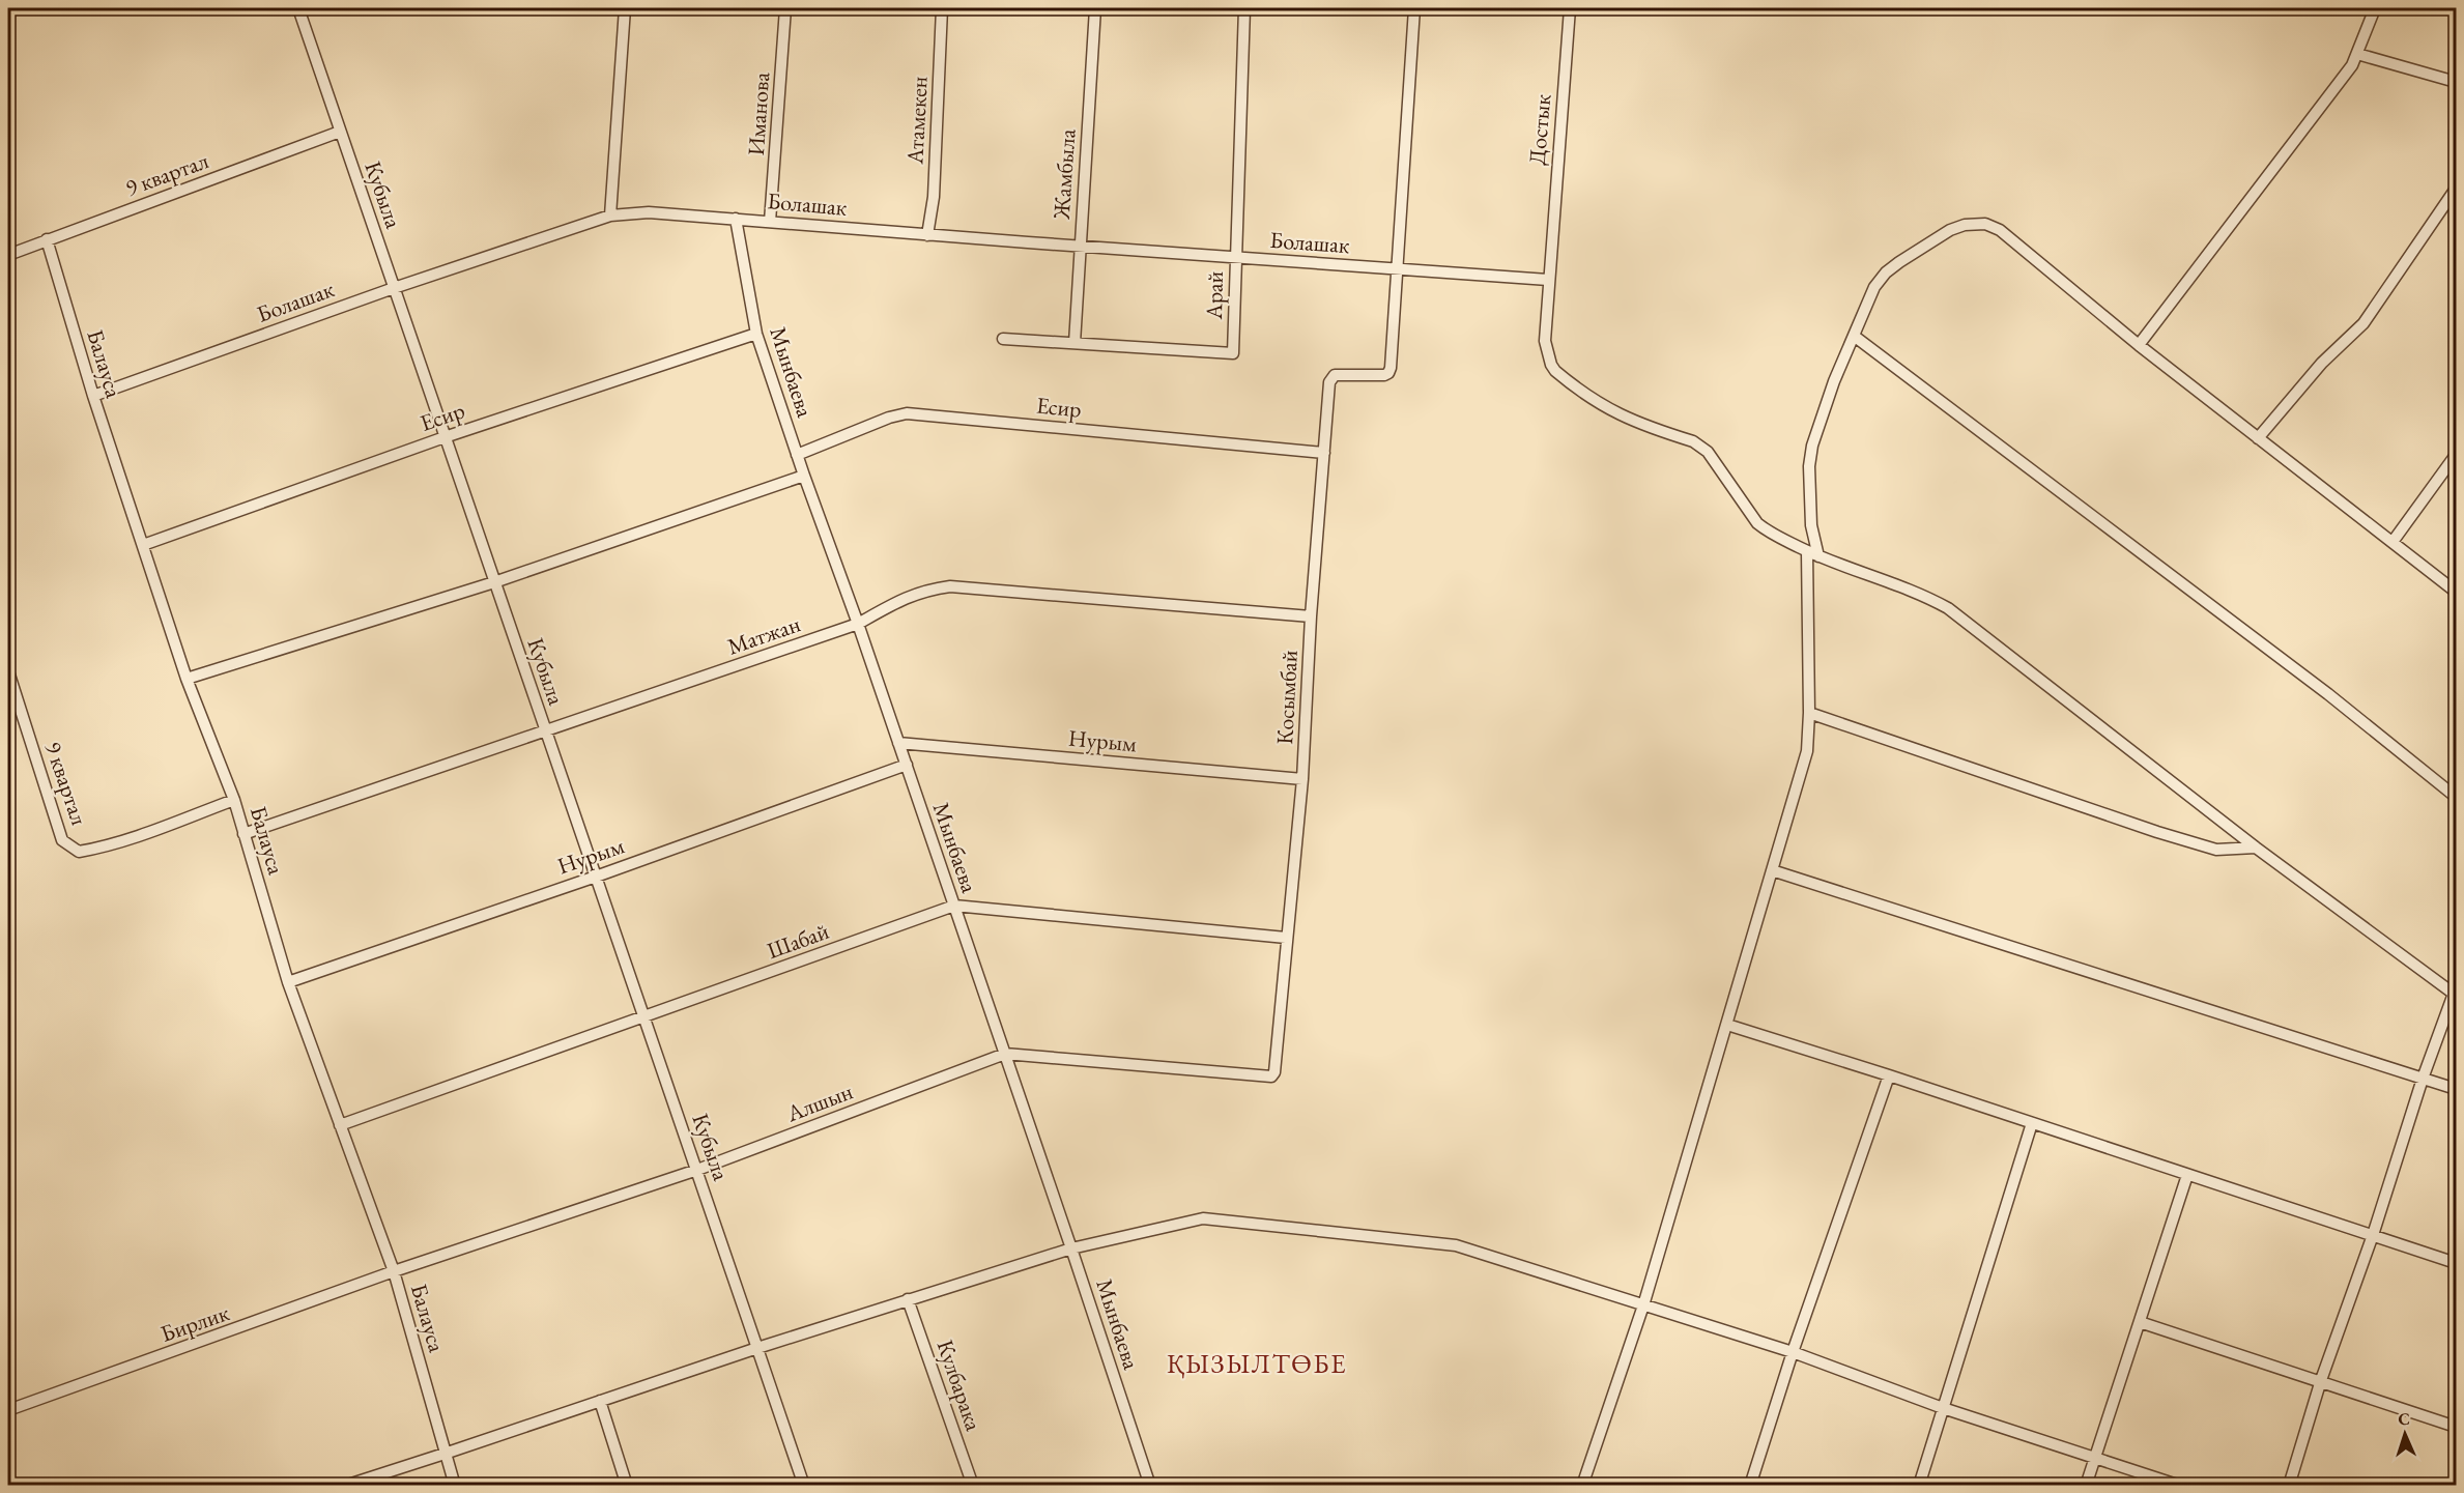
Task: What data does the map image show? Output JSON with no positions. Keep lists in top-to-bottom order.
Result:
{
  "streets": {
    "street": [
      "Иманова",
      "Атамекен",
      "Достык",
      "9 квартал",
      "Жамбыла",
      "Кубыла",
      "Болашак",
      "Арай",
      "Балауса",
      "Мынбаева",
      "Есир",
      "Матжан",
      "Косымбай",
      "Нурым",
      "Шабай",
      "Алшын",
      "Бирлик",
      "Кулбарака"
    ]
  },
  "crossings": [
    ["Иманова", "Болашак"],
    ["Атамекен", "Болашак"],
    ["Достык", "Болашак"],
    ["9 квартал", "Кубыла"],
    ["9 квартал", "Балауса"],
    ["Жамбыла", "Болашак"],
    ["Жамбыла", "Арай"],
    ["Кубыла", "Болашак"],
    ["Кубыла", "Есир"],
    ["Кубыла", "Матжан"],
    ["Кубыла", "Нурым"],
    ["Кубыла", "Шабай"],
    ["Кубыла", "Алшын"],
    ["Болашак", "Арай"],
    ["Болашак", "Балауса"],
    ["Болашак", "Мынбаева"],
    ["Болашак", "Косымбай"],
    ["Балауса", "Есир"],
    ["Балауса", "Матжан"],
    ["Балауса", "Нурым"],
    ["Балауса", "Шабай"],
    ["Балауса", "Алшын"],
    ["Балауса", "Бирлик"],
    ["Мынбаева", "Есир"],
    ["Мынбаева", "Матжан"],
    ["Мынбаева", "Нурым"],
    ["Мынбаева", "Шабай"],
    ["Мынбаева", "Алшын"],
    ["Есир", "Косымбай"],
    ["Матжан", "Косымбай"],
    ["Косымбай", "Нурым"],
    ["Косымбай", "Шабай"],
    ["Косымбай", "Алшын"],
    ["Алшын", "Бирлик"]
  ],
  "districts": ["ҚЫЗЫЛТӨБЕ"],
  "north": "top"
}
